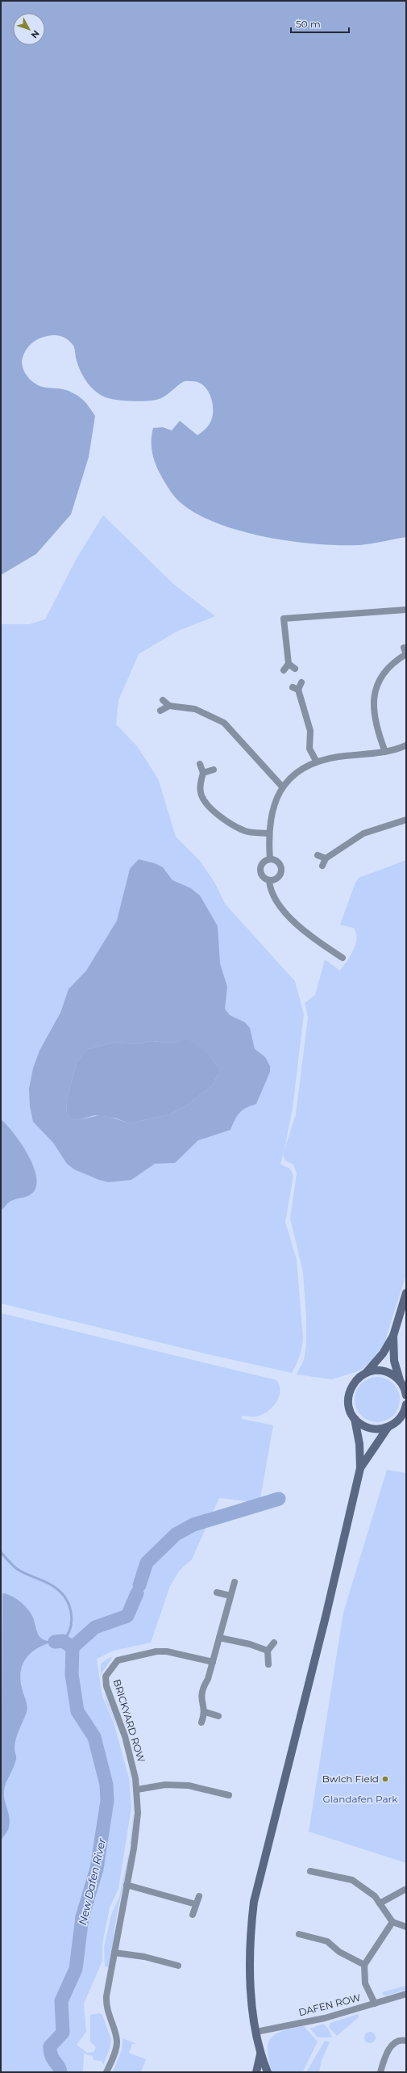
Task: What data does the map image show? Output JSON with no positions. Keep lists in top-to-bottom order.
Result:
{
  "streets": {
    "street": ["BRICKYARD ROW", "DAFEN ROW"]
  },
  "water": ["New Dafen River"],
  "parks": ["Glandafen Park"],
  "places": ["Bwlch Field"],
  "scale_bar": "50 m",
  "north": "bottom right"
}
